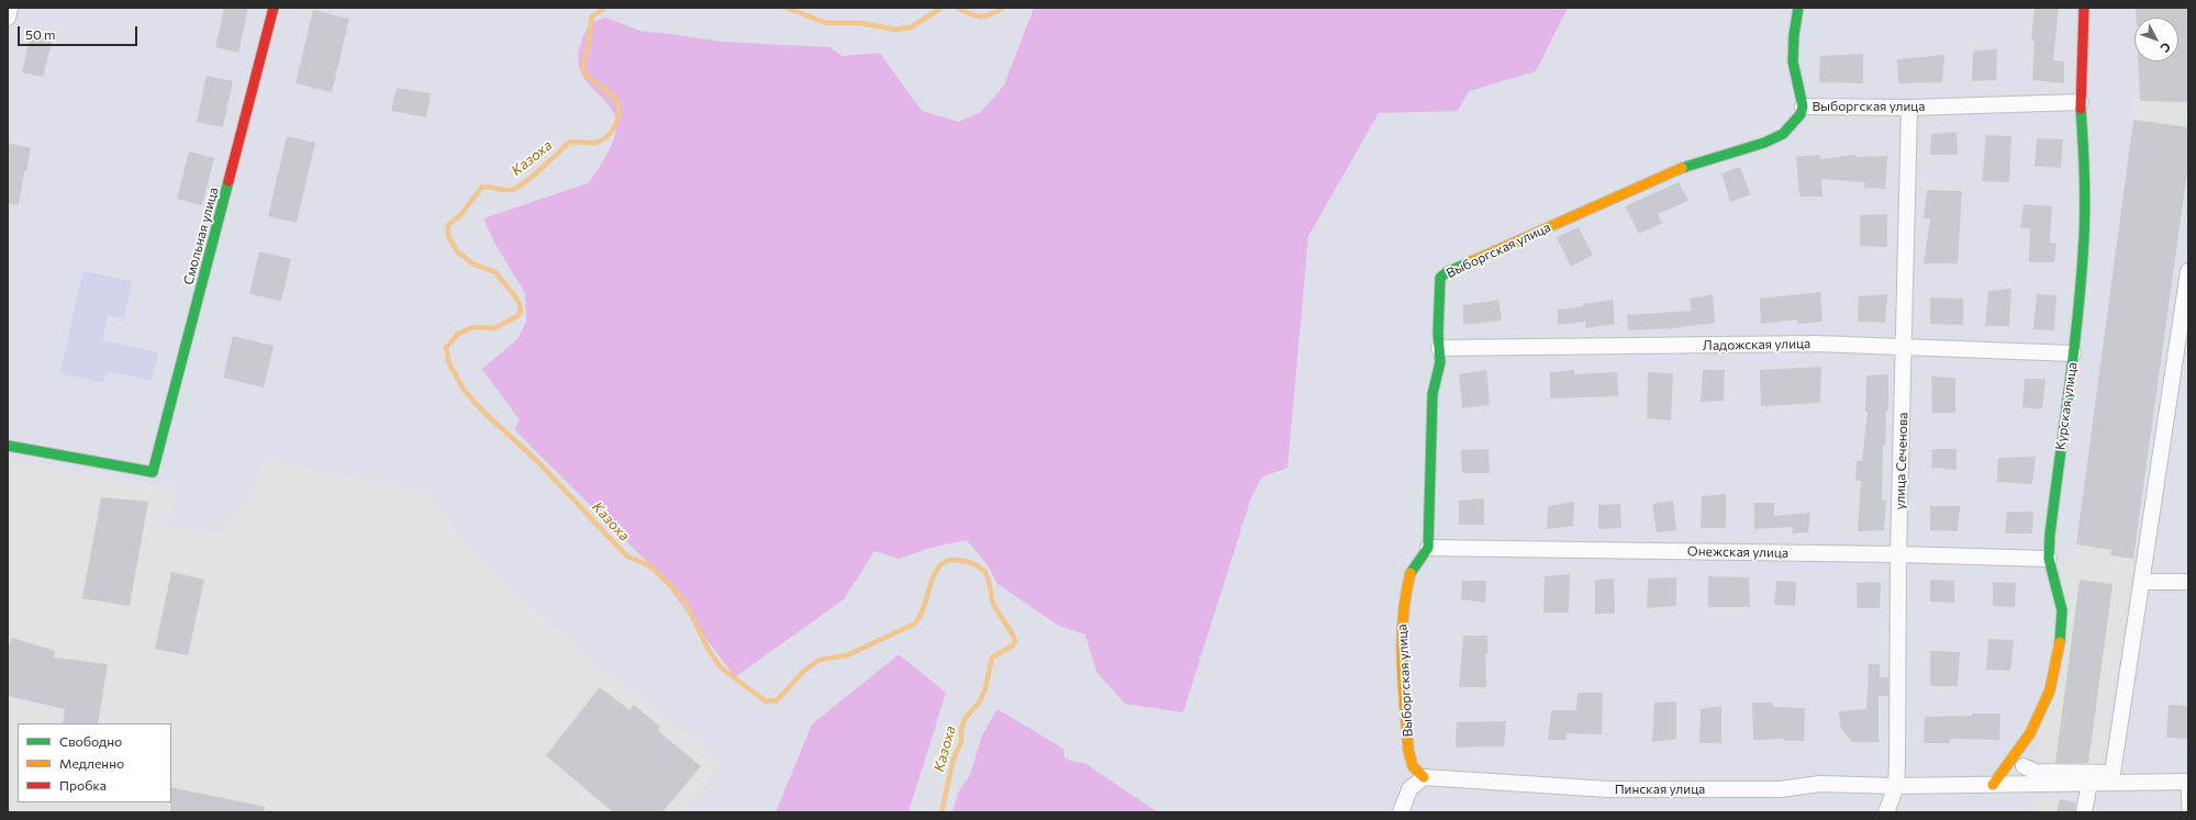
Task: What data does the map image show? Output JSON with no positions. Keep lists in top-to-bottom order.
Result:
{
  "streets": {
    "street": [
      "Выборгская улица",
      "Смольная улица",
      "Ладожская улица",
      "Курская улица",
      "улица Сеченова",
      "Онежская улица",
      "Пинская улица"
    ]
  },
  "crossings": [
    ["Выборгская улица", "Ладожская улица"],
    ["Выборгская улица", "Курская улица"],
    ["Выборгская улица", "улица Сеченова"],
    ["Выборгская улица", "Онежская улица"],
    ["Выборгская улица", "Пинская улица"],
    ["Ладожская улица", "Курская улица"],
    ["Ладожская улица", "улица Сеченова"],
    ["Курская улица", "Онежская улица"],
    ["Курская улица", "Пинская улица"],
    ["улица Сеченова", "Онежская улица"],
    ["улица Сеченова", "Пинская улица"]
  ],
  "water": ["Казоха"],
  "legend": ["Свободно", "Медленно", "Пробка"],
  "scale_bar": "50 m",
  "north": "bottom right"
}
